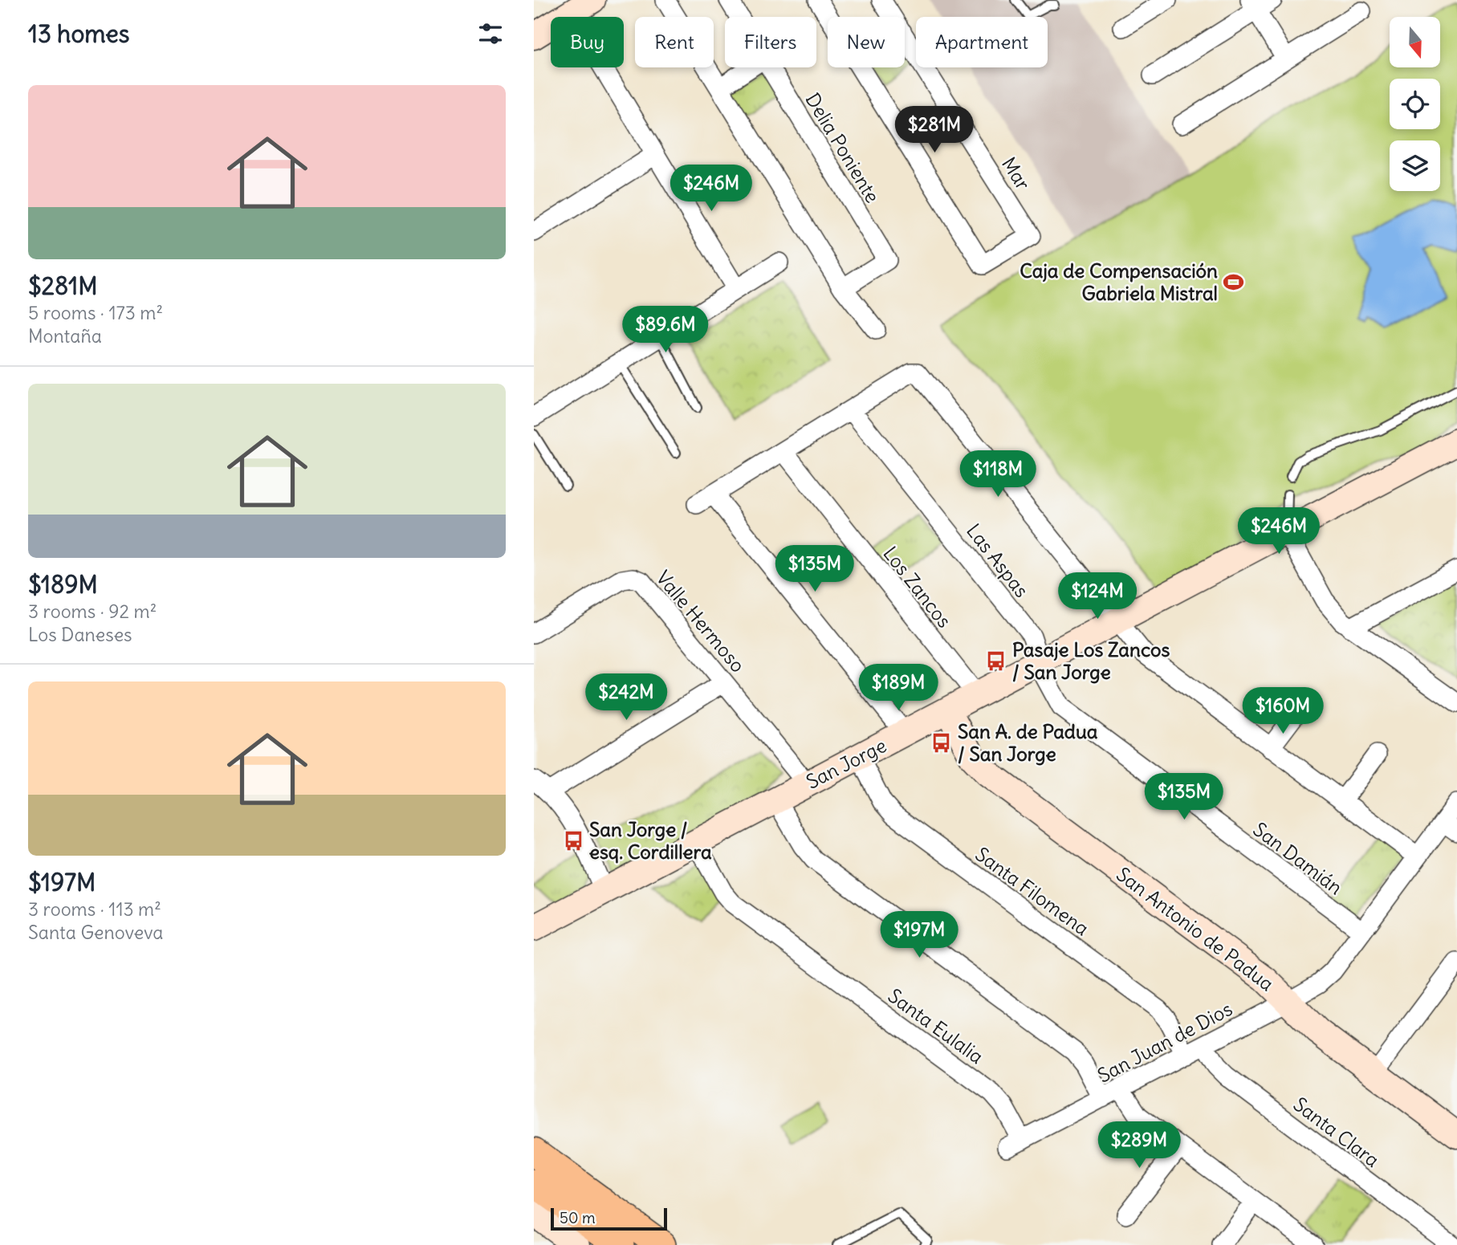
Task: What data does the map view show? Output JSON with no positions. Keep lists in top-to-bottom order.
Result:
{
  "streets": {
    "street": [
      "Delia Poniente",
      "Mar",
      "Las Aspas",
      "Los Zancos",
      "Valle Hermoso",
      "San Jorge",
      "San Damián",
      "Santa Filomena",
      "San Antonio de Padua",
      "Santa Eulalia",
      "San Juan de Dios",
      "Santa Clara"
    ]
  },
  "crossings": [
    ["Las Aspas", "San Jorge"],
    ["Las Aspas", "San Damián"],
    ["Los Zancos", "San Jorge"],
    ["Valle Hermoso", "San Jorge"],
    ["San Jorge", "San Damián"],
    ["San Jorge", "Santa Filomena"],
    ["San Jorge", "San Antonio de Padua"],
    ["San Jorge", "Santa Eulalia"],
    ["San Damián", "San Juan de Dios"],
    ["Santa Filomena", "San Juan de Dios"],
    ["San Antonio de Padua", "San Juan de Dios"],
    ["Santa Eulalia", "San Juan de Dios"],
    ["San Juan de Dios", "Santa Clara"]
  ],
  "places": {
    "sports": ["Caja de Compensación Gabriela Mistral"],
    "bus stop": ["Pasaje Los Zancos / San Jorge", "San A. de Padua / San Jorge", "San Jorge / esq. Cordillera"]
  },
  "scale_bar": "50 m",
  "north": "bottom",
  "page": {
    "heading": "13 homes",
    "chip": [
      "Buy",
      "Rent",
      "Filters",
      "New",
      "Apartment"
    ],
    "list": [
      {
        "name": "$281M",
        "note": "5 rooms · 173 m² · Montaña"
      },
      {
        "name": "$189M",
        "note": "3 rooms · 92 m² · Los Daneses"
      },
      {
        "name": "$197M",
        "note": "3 rooms · 113 m² · Santa Genoveva"
      }
    ],
    "price": [
      "$281M",
      "$246M",
      "$89.6M",
      "$118M",
      "$246M",
      "$135M",
      "$124M",
      "$189M",
      "$242M",
      "$160M",
      "$135M",
      "$197M",
      "$289M"
    ],
    "scale": "50 m"
  }
}
